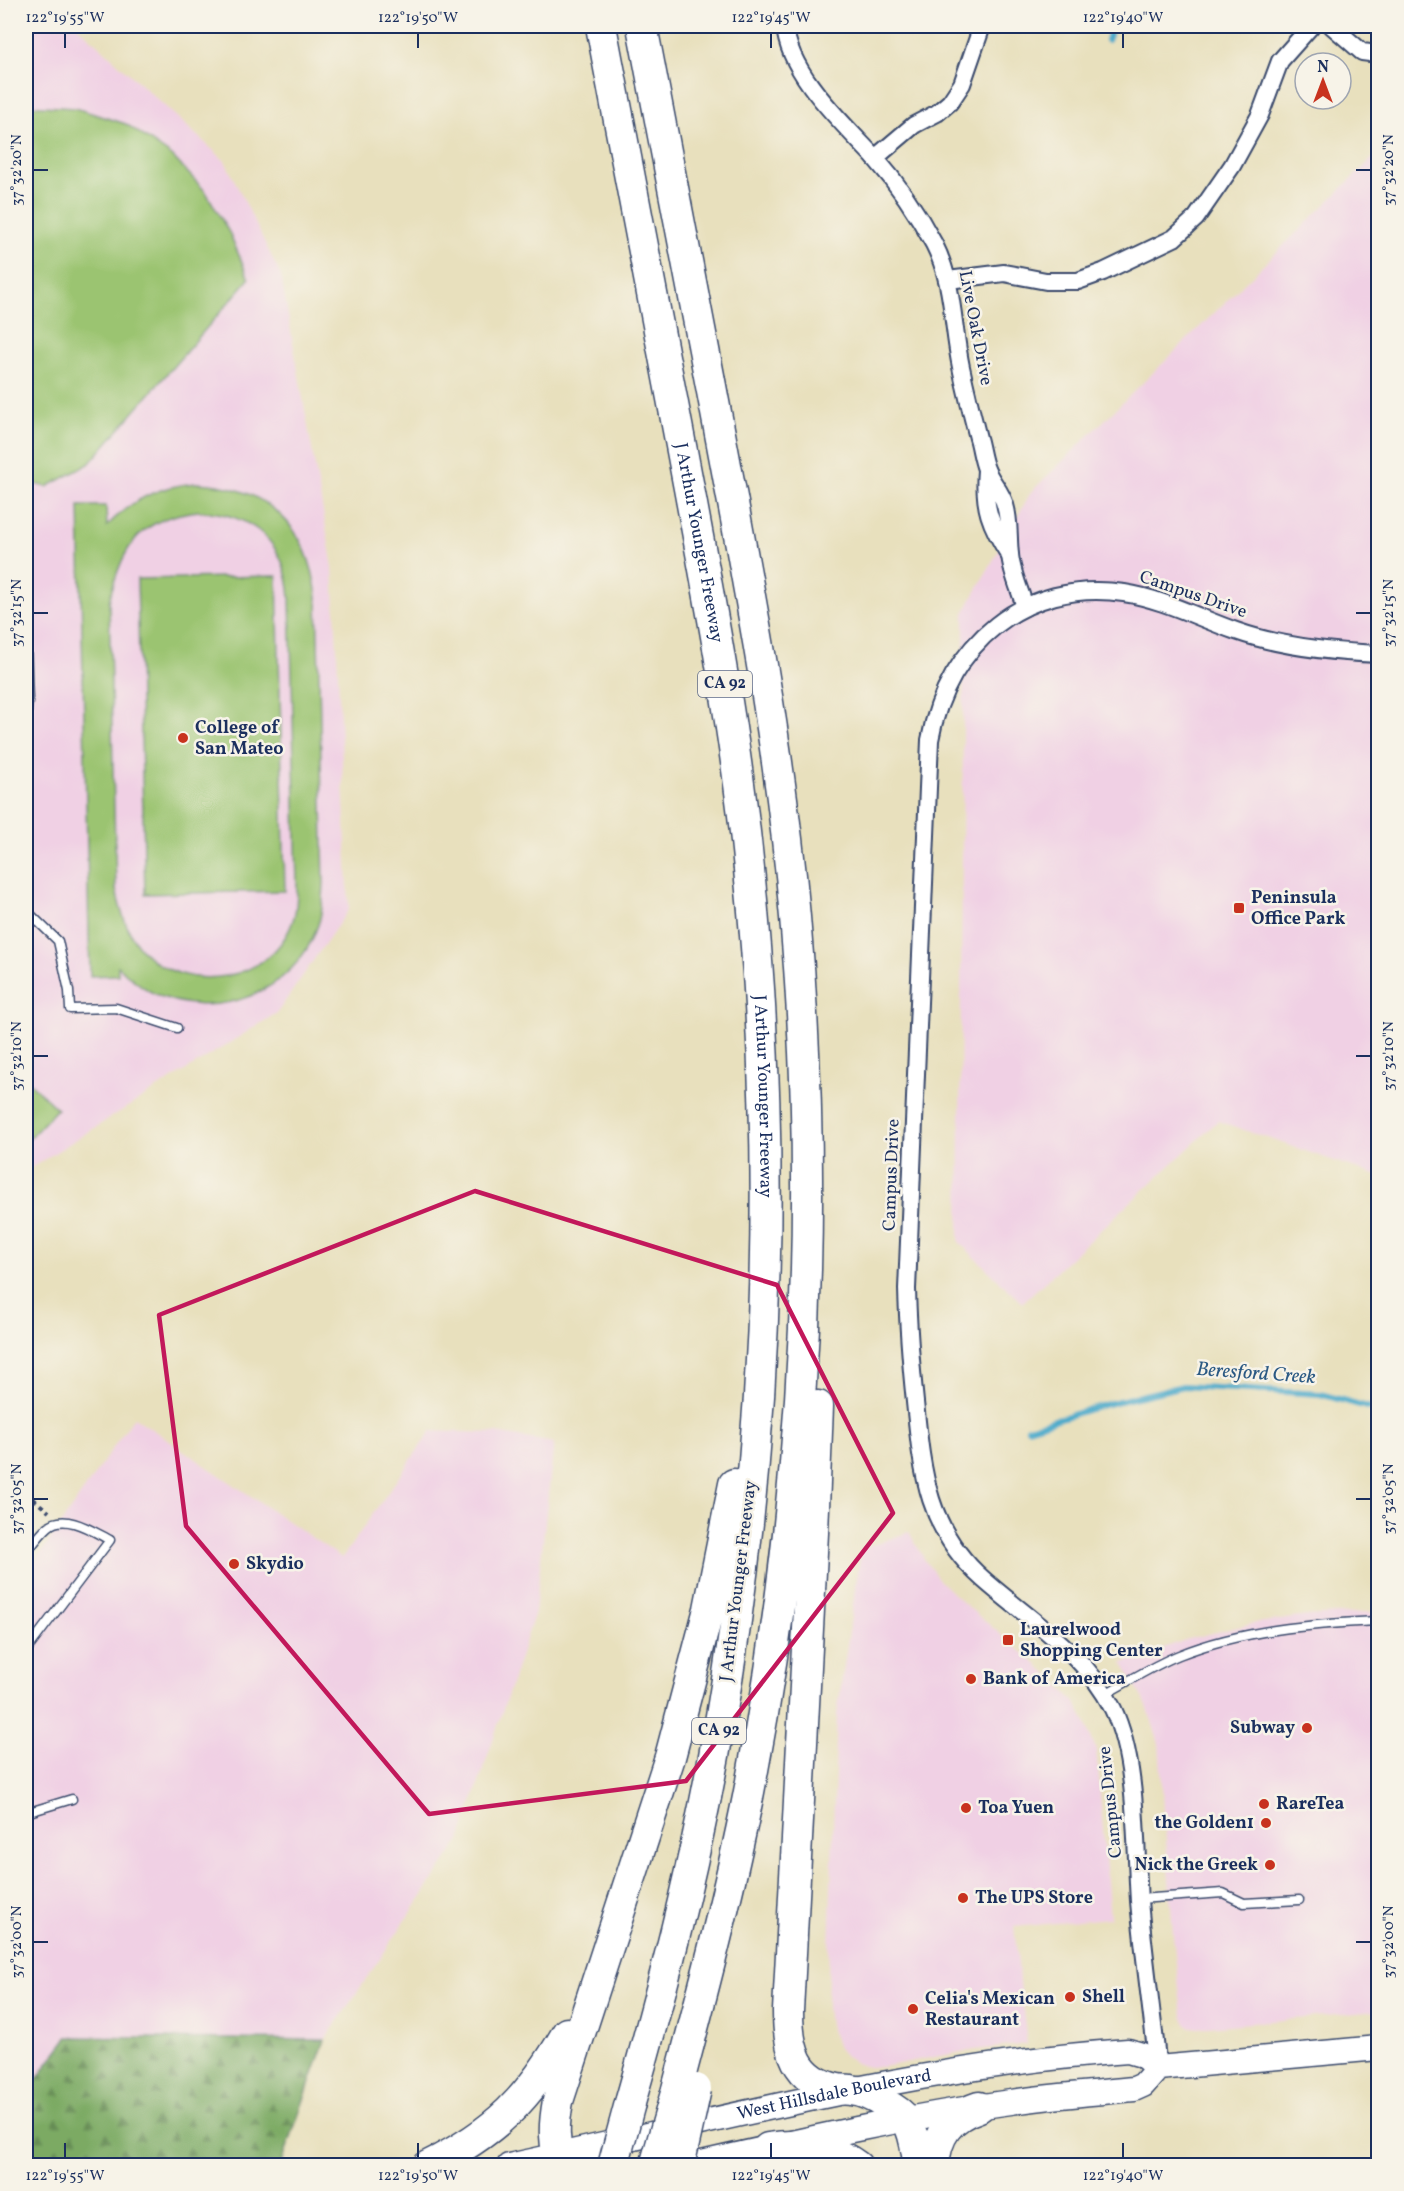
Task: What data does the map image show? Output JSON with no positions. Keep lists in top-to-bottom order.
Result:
{
  "streets": {
    "highway": ["J Arthur Younger Freeway", "CA 92"],
    "main road": ["West Hillsdale Boulevard"],
    "street": ["Live Oak Drive", "Campus Drive"]
  },
  "crossings": [
    ["Live Oak Drive", "Campus Drive"],
    ["Campus Drive", "West Hillsdale Boulevard"]
  ],
  "water": ["Beresford Creek"],
  "places": {
    "other": [
      "College of San Mateo",
      "Skydio",
      "Bank of America",
      "Subway",
      "RareTea",
      "Toa Yuen",
      "the Golden1",
      "Nick the Greek",
      "The UPS Store",
      "Shell",
      "Celia's Mexican Restaurant"
    ],
    "transit": ["Peninsula Office Park", "Laurelwood Shopping Center"]
  },
  "north": "top",
  "coordinates": [
    "122°19'55\"W",
    "122°19'50\"W",
    "122°19'45\"W",
    "122°19'40\"W",
    "37°32'20\"N",
    "37°32'15\"N",
    "37°32'10\"N",
    "37°32'05\"N",
    "37°32'00\"N"
  ]
}
